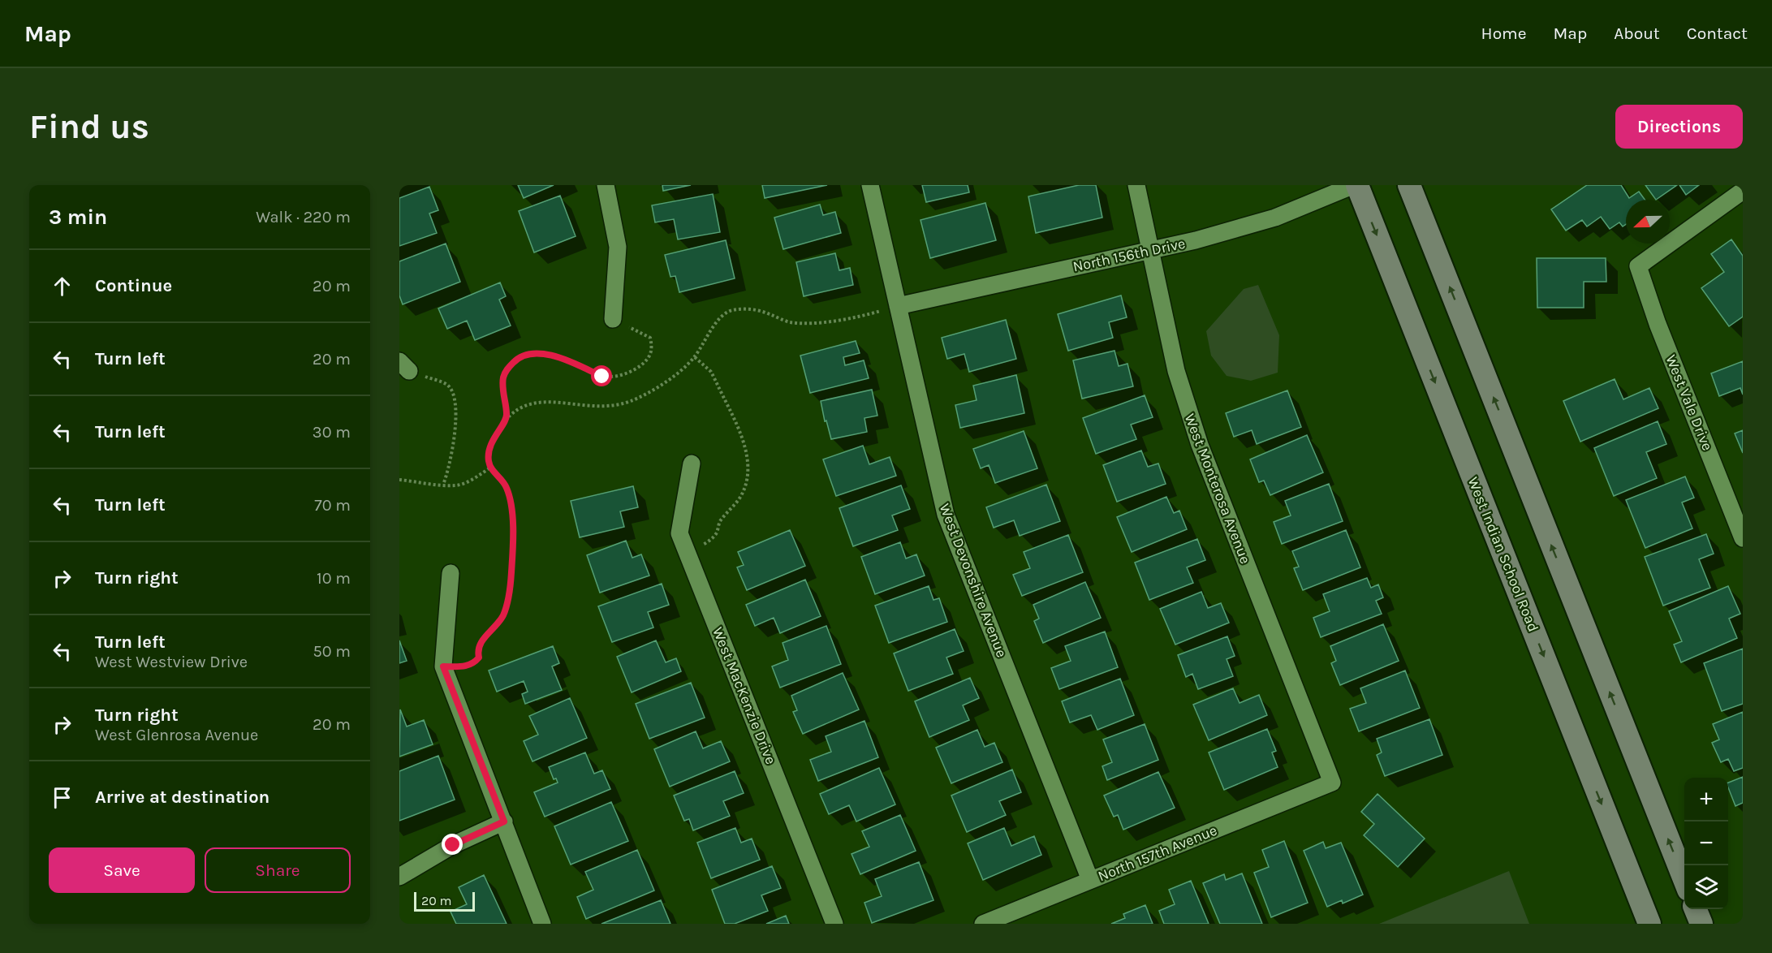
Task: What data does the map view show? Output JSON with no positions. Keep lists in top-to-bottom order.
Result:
{
  "streets": {
    "main road": ["West Indian School Road"],
    "street": [
      "North 156th Drive",
      "West Vale Drive",
      "West Monterosa Avenue",
      "West Devonshire Avenue",
      "West MacKenzie Drive",
      "North 157th Avenue"
    ]
  },
  "crossings": [
    ["North 156th Drive", "West Monterosa Avenue"],
    ["North 156th Drive", "West Indian School Road"],
    ["North 156th Drive", "West Devonshire Avenue"],
    ["West Monterosa Avenue", "North 157th Avenue"],
    ["West Devonshire Avenue", "North 157th Avenue"]
  ],
  "scale_bar": "20 m",
  "north": "left",
  "page": {
    "header": "Map",
    "nav": [
      "Home",
      "Map",
      "About",
      "Contact"
    ],
    "buttons": [
      "Directions",
      ["Save", "Share"]
    ],
    "title": "Find us",
    "heading": ["3 min", "Walk · 220 m"],
    "list": [
      ["Continue", "20 m"],
      ["Turn left", "20 m"],
      ["Turn left", "30 m"],
      ["Turn left", "70 m"],
      ["Turn right", "10 m"],
      ["Turn left", "West Westview Drive", "50 m"],
      ["Turn right", "West Glenrosa Avenue", "20 m"],
      "Arrive at destination"
    ],
    "map_buttons": ["+", "−"],
    "scale": "20 m"
  }
}
